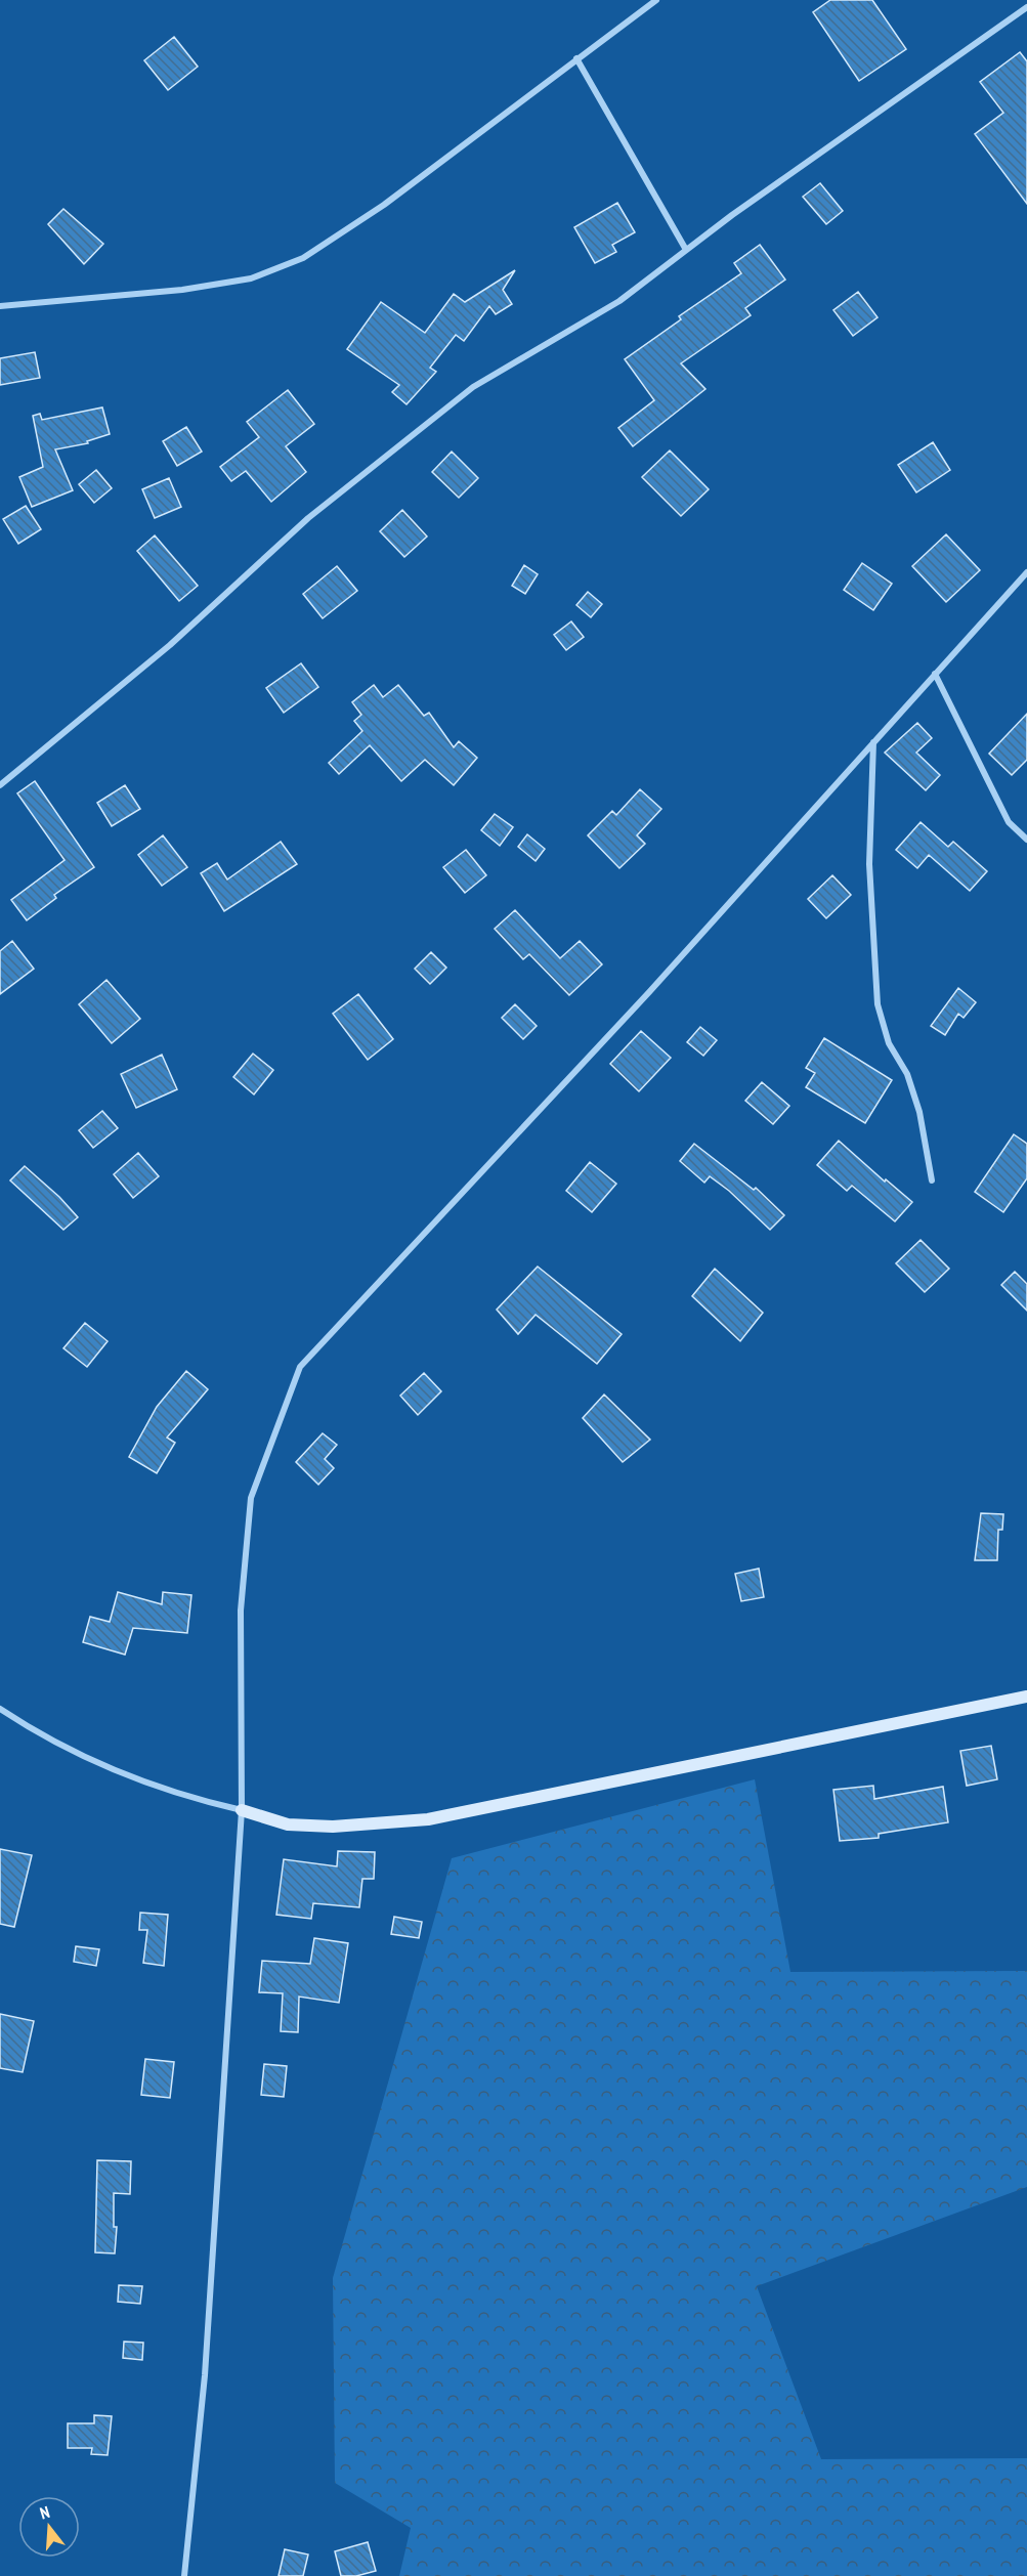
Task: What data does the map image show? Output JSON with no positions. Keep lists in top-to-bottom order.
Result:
{
  "north": "top"
}
